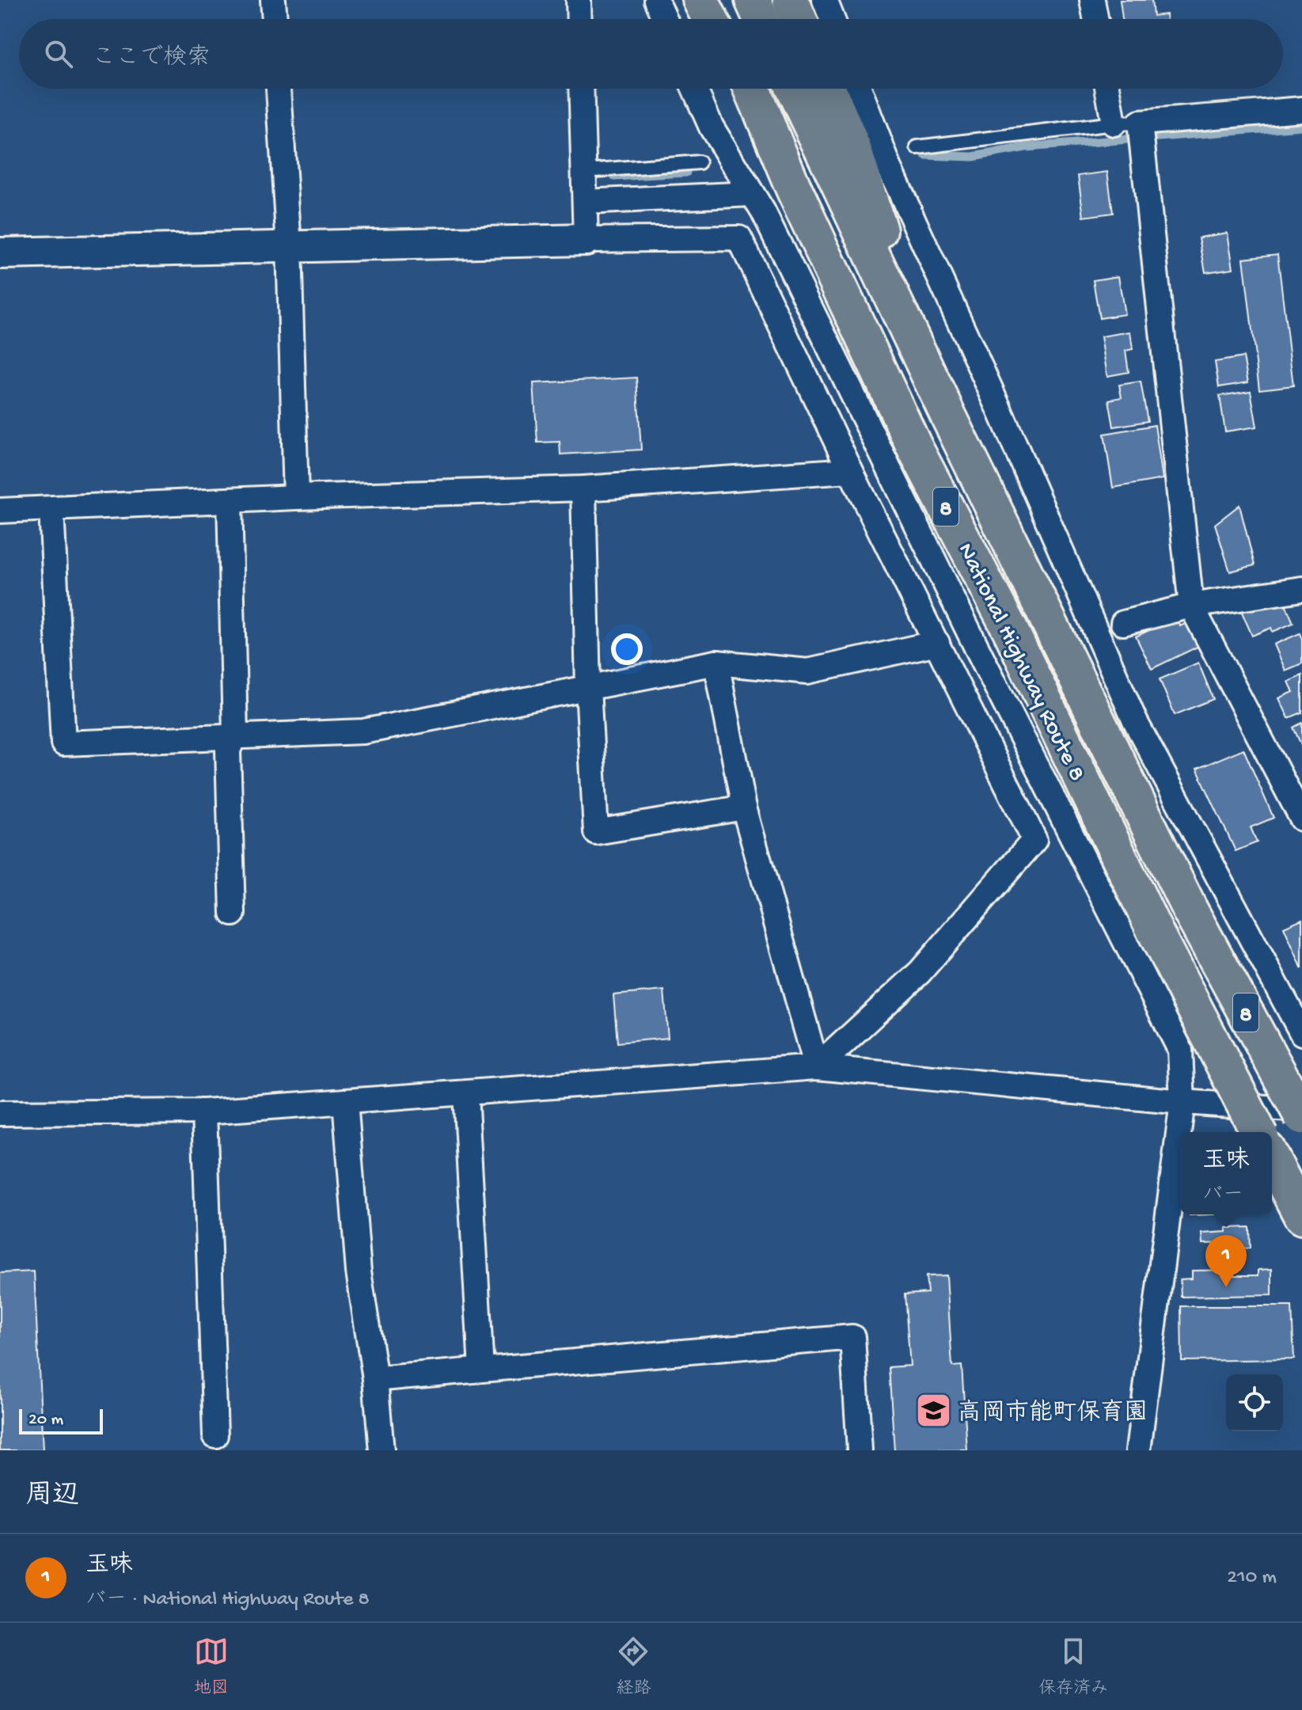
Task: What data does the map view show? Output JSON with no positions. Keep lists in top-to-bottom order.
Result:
{
  "streets": {
    "highway": ["8", "National Highway Route 8"]
  },
  "crossings": [
    ["8", "National Highway Route 8"]
  ],
  "places": {
    "school or university": ["高岡市能町保育園"]
  },
  "scale_bar": "20 m",
  "page": {
    "search": "ここで検索",
    "popup": ["玉味", "バー"],
    "pins": "1",
    "scale": "20 m",
    "heading": "周辺",
    "list": [
      {
        "mark": "1",
        "name": "玉味",
        "note": "バー · National Highway Route 8",
        "value": "210 m"
      }
    ],
    "nav": ["地図", "経路", "保存済み"]
  }
}
